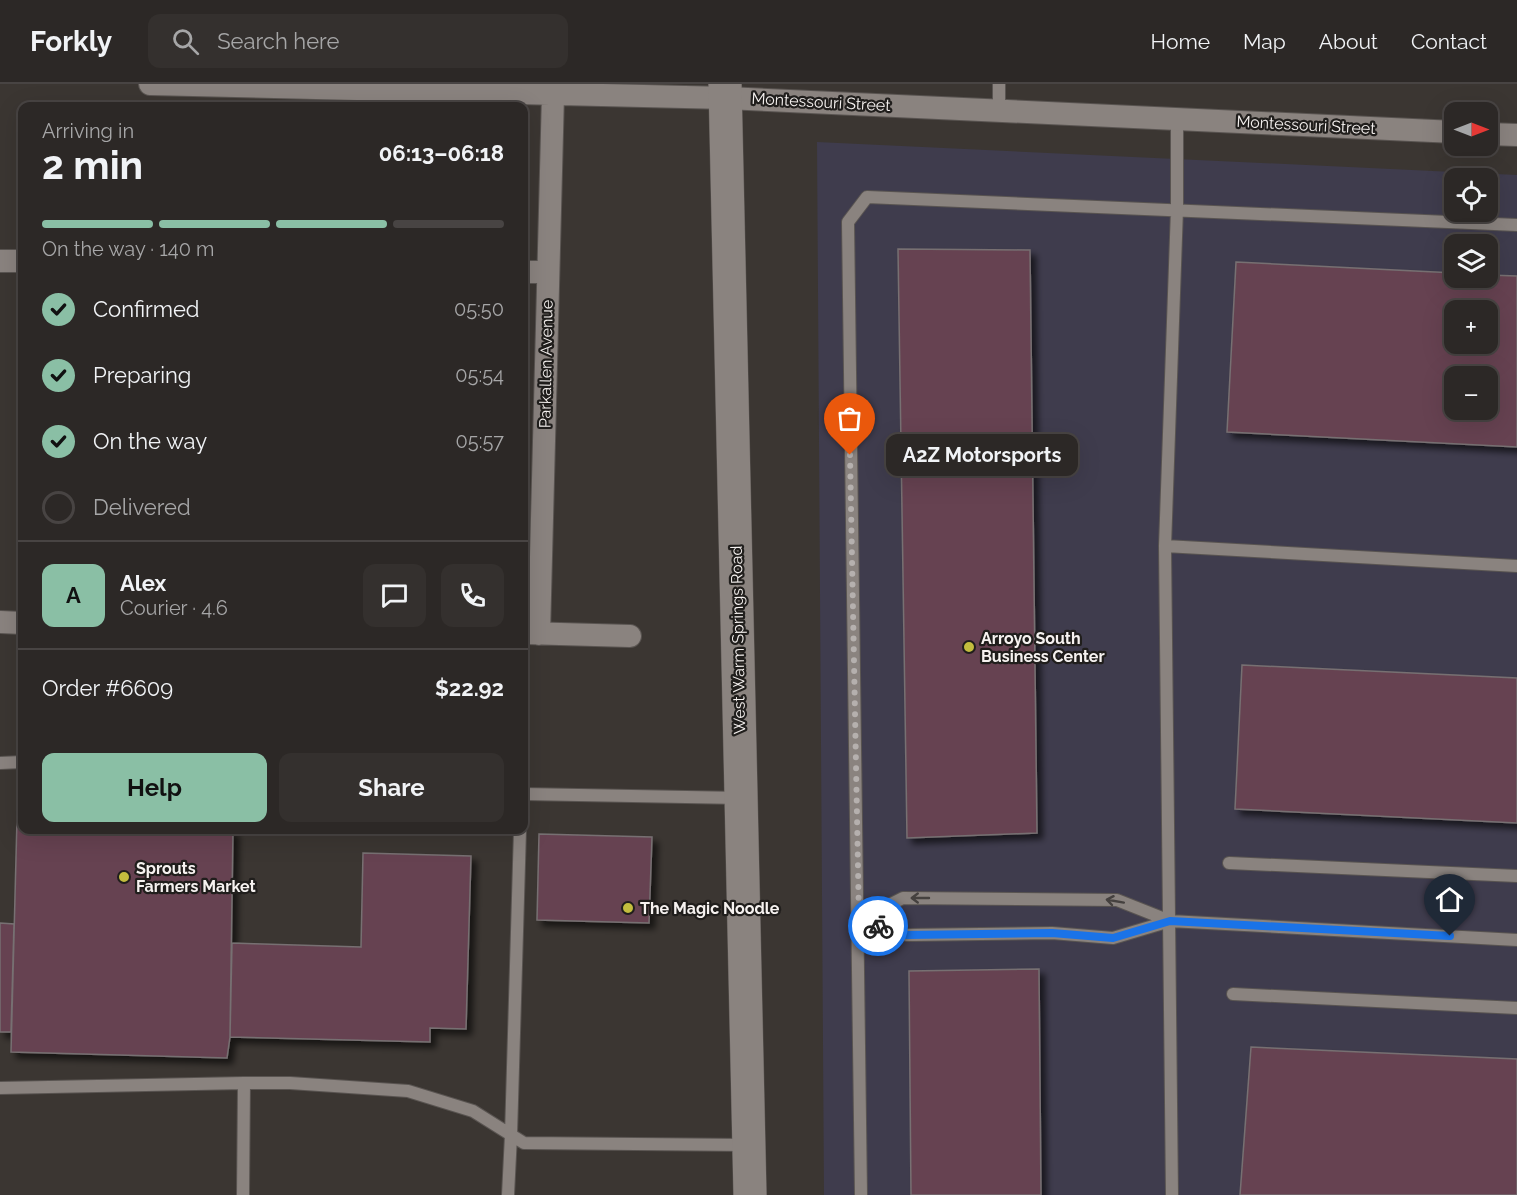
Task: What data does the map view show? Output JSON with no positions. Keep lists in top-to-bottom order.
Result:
{
  "streets": {
    "main road": ["West Warm Springs Road"],
    "street": ["Montessouri Street", "Parkallen Avenue"]
  },
  "crossings": [
    ["Montessouri Street", "Parkallen Avenue"],
    ["Montessouri Street", "West Warm Springs Road"]
  ],
  "places": [
    "A2Z Motorsports",
    "Arroyo South Business Center",
    "Sprouts Farmers Market",
    "The Magic Noodle"
  ],
  "north": "right",
  "page": {
    "header": "Forkly",
    "search": "Search here",
    "nav": [
      "Home",
      "Map",
      "About",
      "Contact"
    ],
    "map_buttons": ["+", "−"],
    "heading": ["2 min", "Arriving in", "06:13–06:18"],
    "panel": [
      "Alex",
      "Courier · 4.6",
      "Order #6609",
      "$22.92"
    ],
    "bar": "On the way · 140 m",
    "list": [
      ["Confirmed", "05:50"],
      ["Preparing", "05:54"],
      ["On the way", "05:57"],
      "Delivered"
    ],
    "bubble": "A2Z Motorsports",
    "round": "A",
    "buttons": ["Help", "Share"]
  }
}
